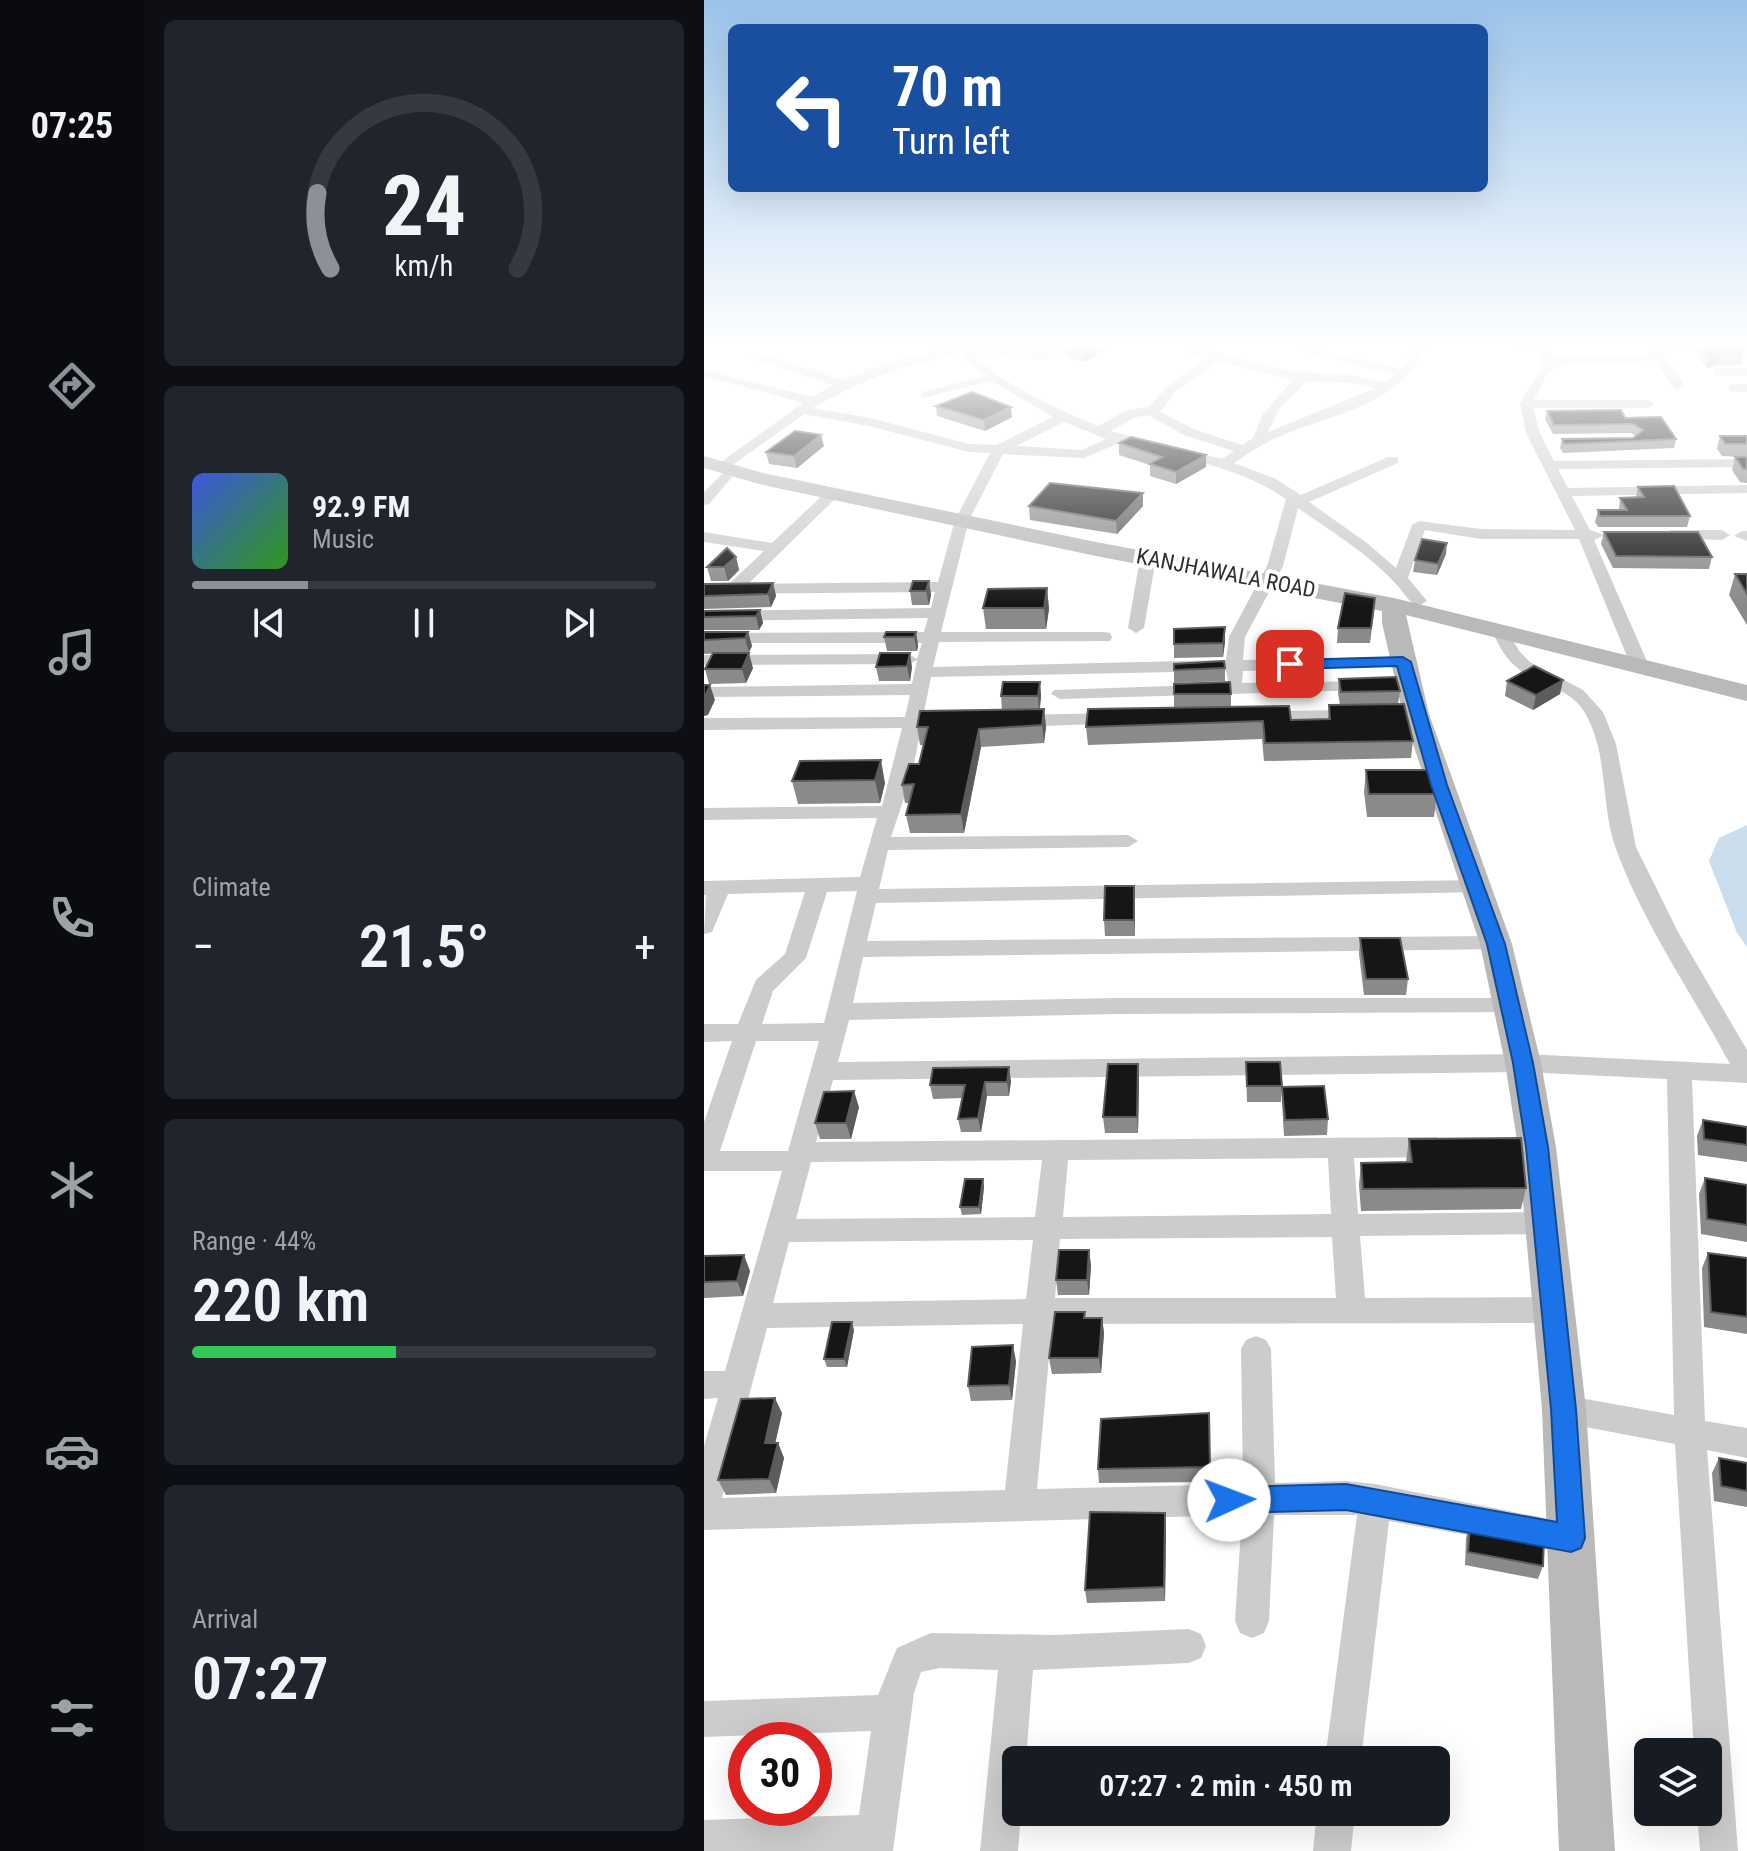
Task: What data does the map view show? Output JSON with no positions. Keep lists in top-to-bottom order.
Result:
{
  "streets": {
    "main road": ["KANJHAWALA ROAD"]
  },
  "page": {
    "tabs": "07:25",
    "turn": ["70 m", "Turn left"],
    "song": ["92.9 FM", "Music"],
    "tile": [
      "Climate",
      ["Range · 44%", "220 km"],
      ["Arrival", "07:27"]
    ],
    "heat": ["−", "21.5°", "+"],
    "limit": "30",
    "trip": "07:27 · 2 min · 450 m",
    "gauge": ["24", "km/h"]
  }
}
